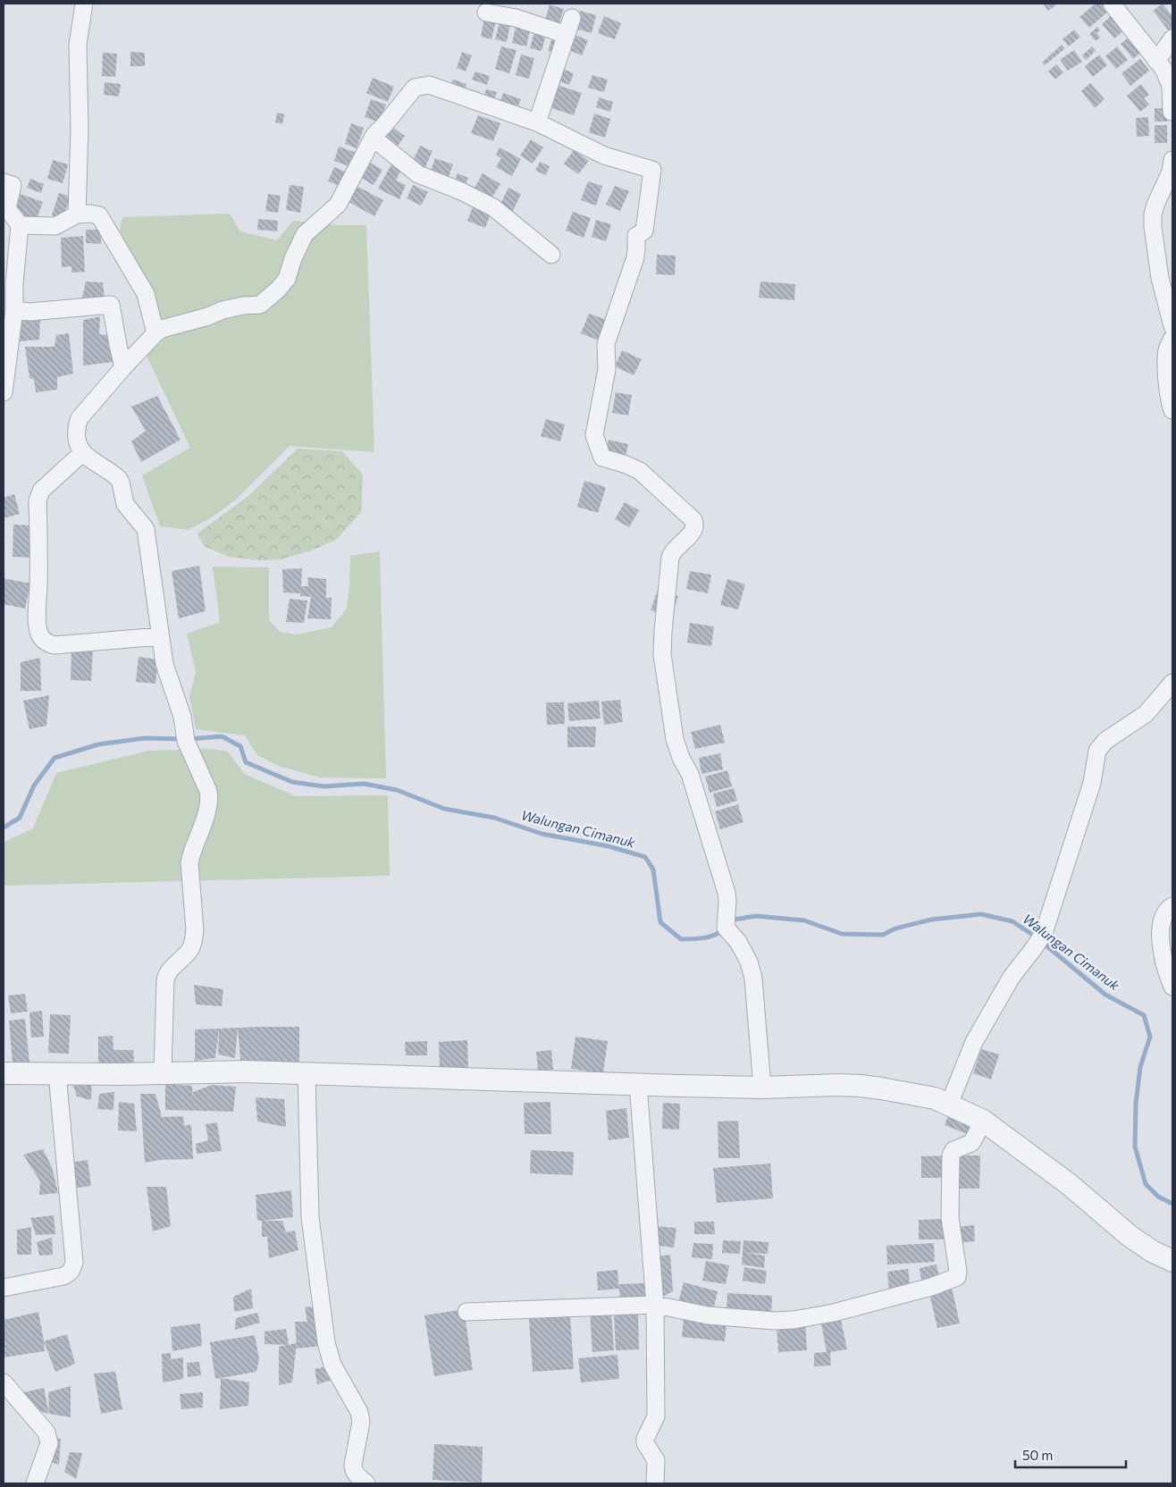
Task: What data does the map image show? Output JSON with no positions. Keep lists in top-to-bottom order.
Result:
{
  "water": ["Walungan Cimanuk"],
  "scale_bar": "50 m"
}
